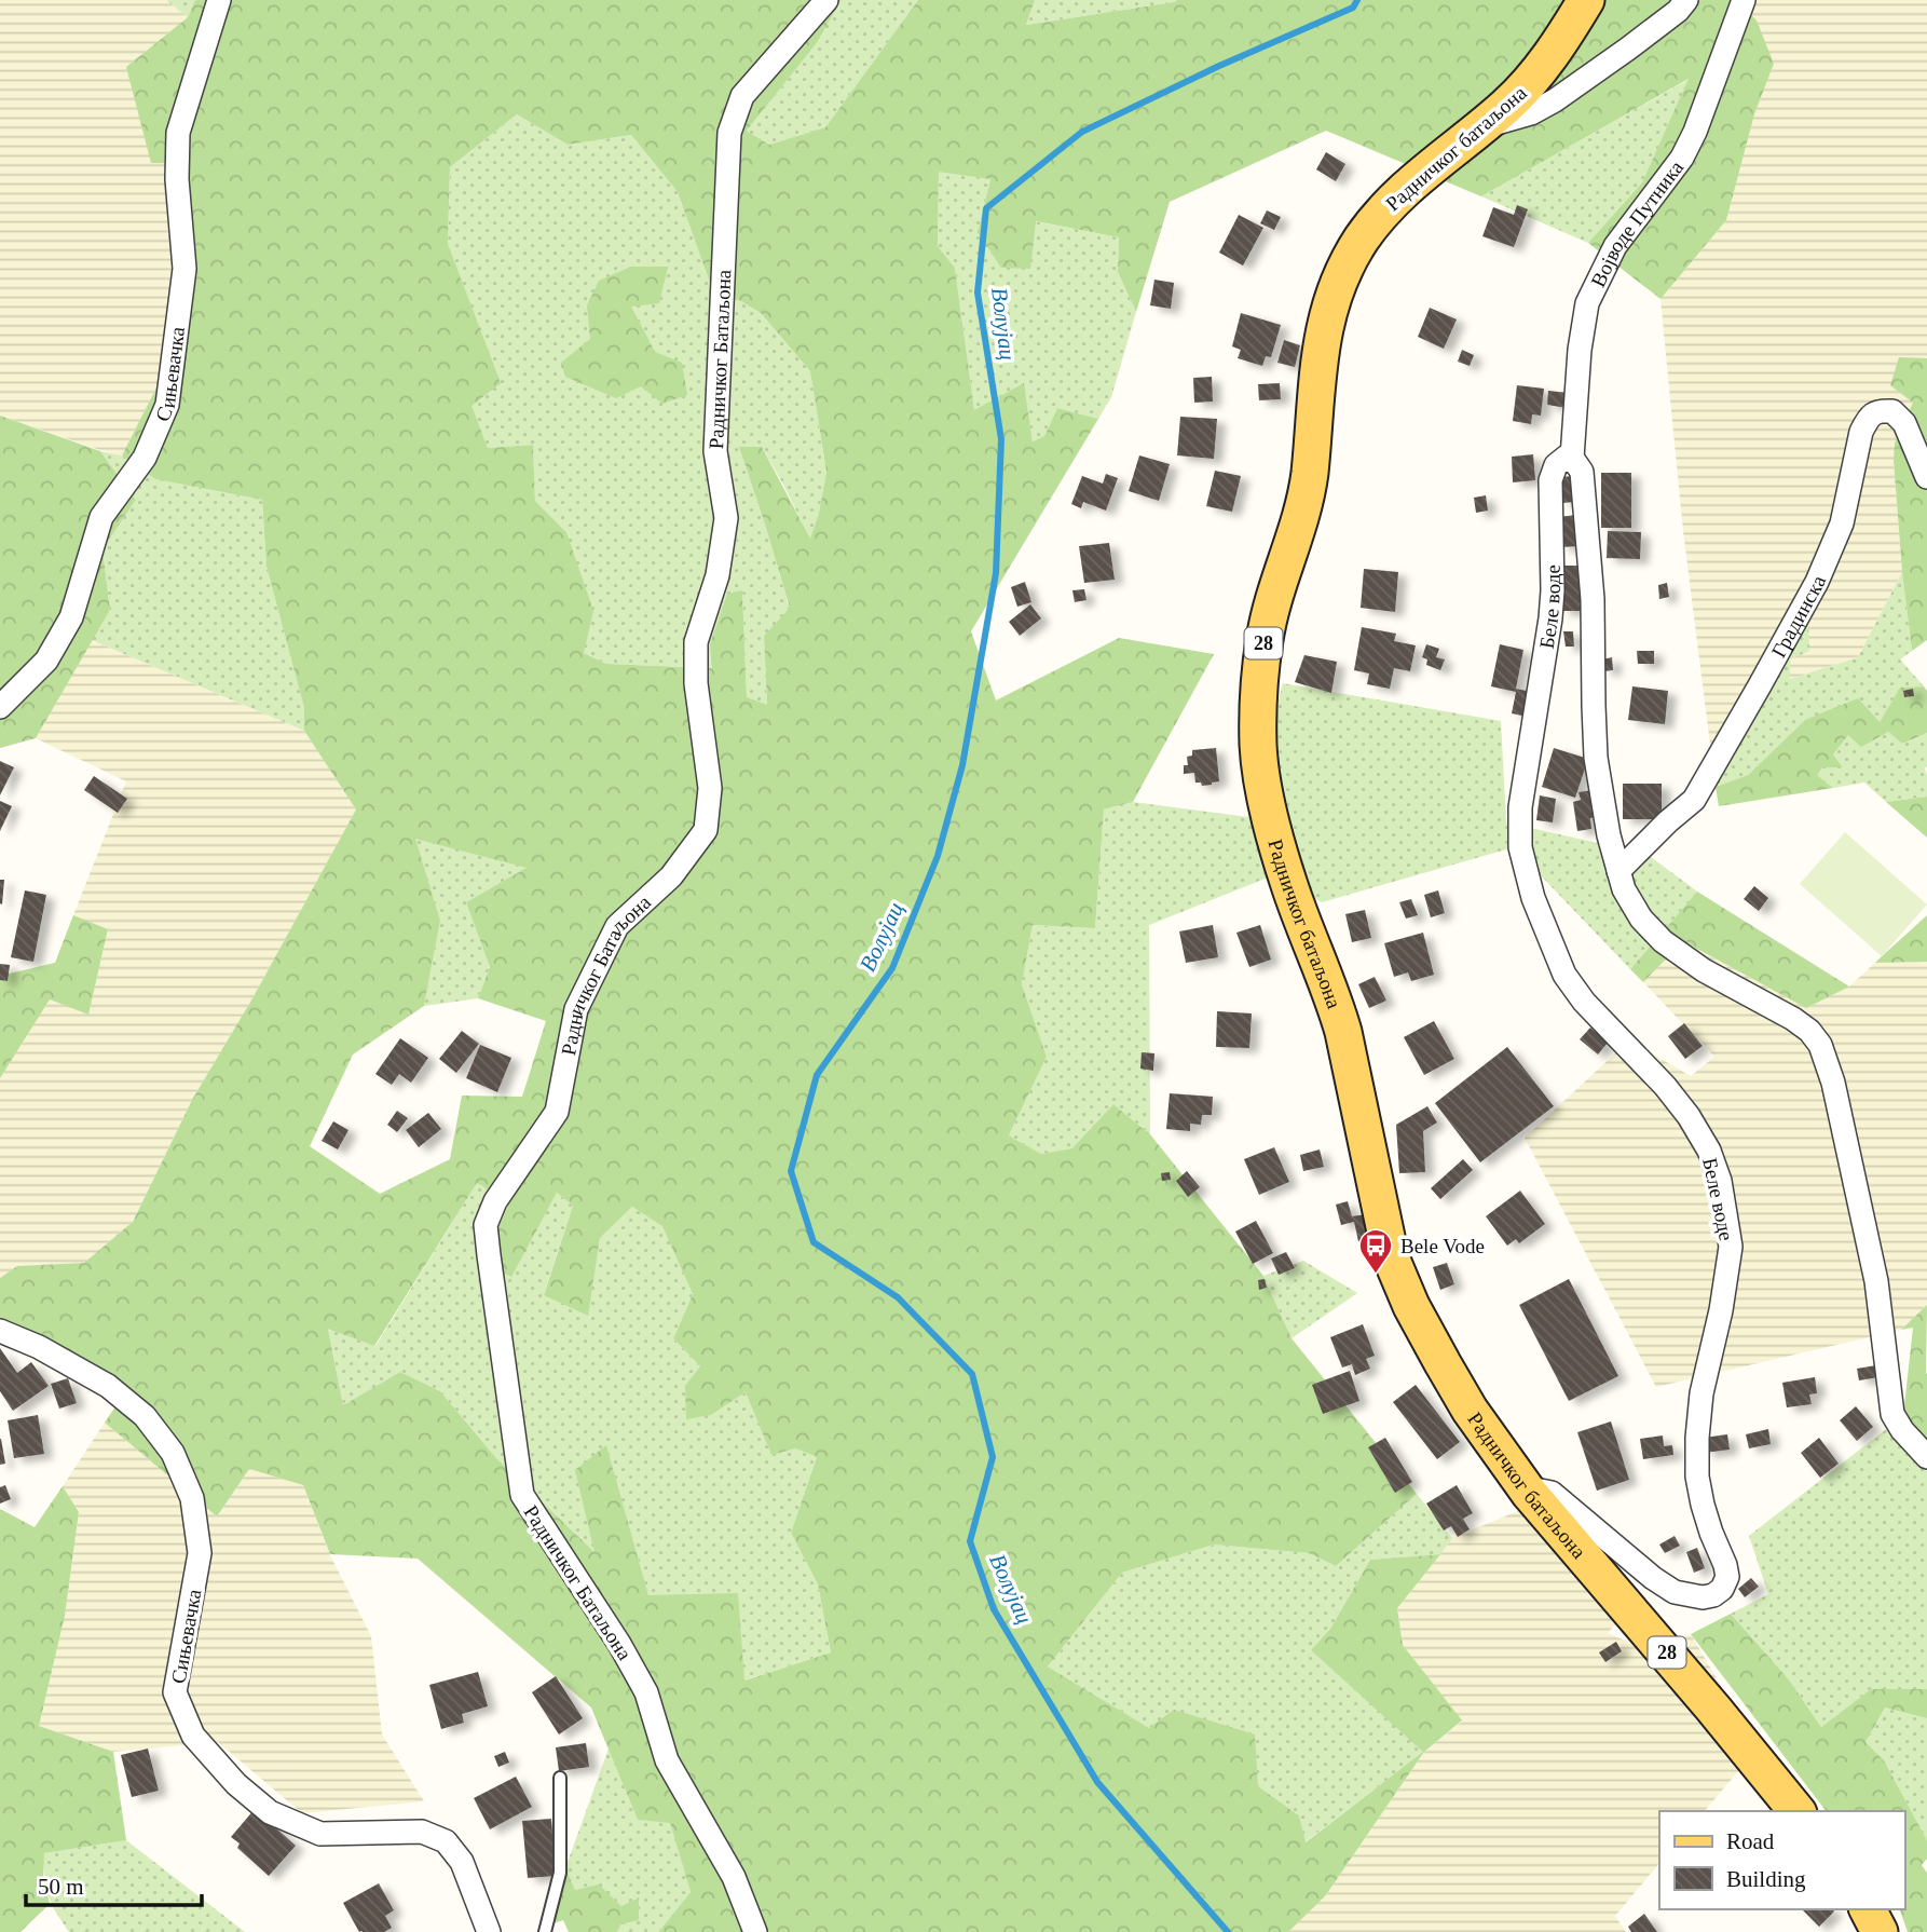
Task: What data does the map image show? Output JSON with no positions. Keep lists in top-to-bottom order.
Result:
{
  "streets": {
    "main road": ["Радничког батаљона", "28"],
    "street": [
      "Војводе Путника",
      "Радничког Батаљона",
      "Сињевачка",
      "Беле воде",
      "Градинска"
    ]
  },
  "crossings": [
    ["Радничког батаљона", "Беле воде"],
    ["Војводе Путника", "Беле воде"],
    ["Беле воде", "Градинска"]
  ],
  "water": ["Волујац"],
  "places": {
    "bus stop": ["Bele Vode"]
  },
  "legend": ["Road", "Building"],
  "scale_bar": "50 m"
}
